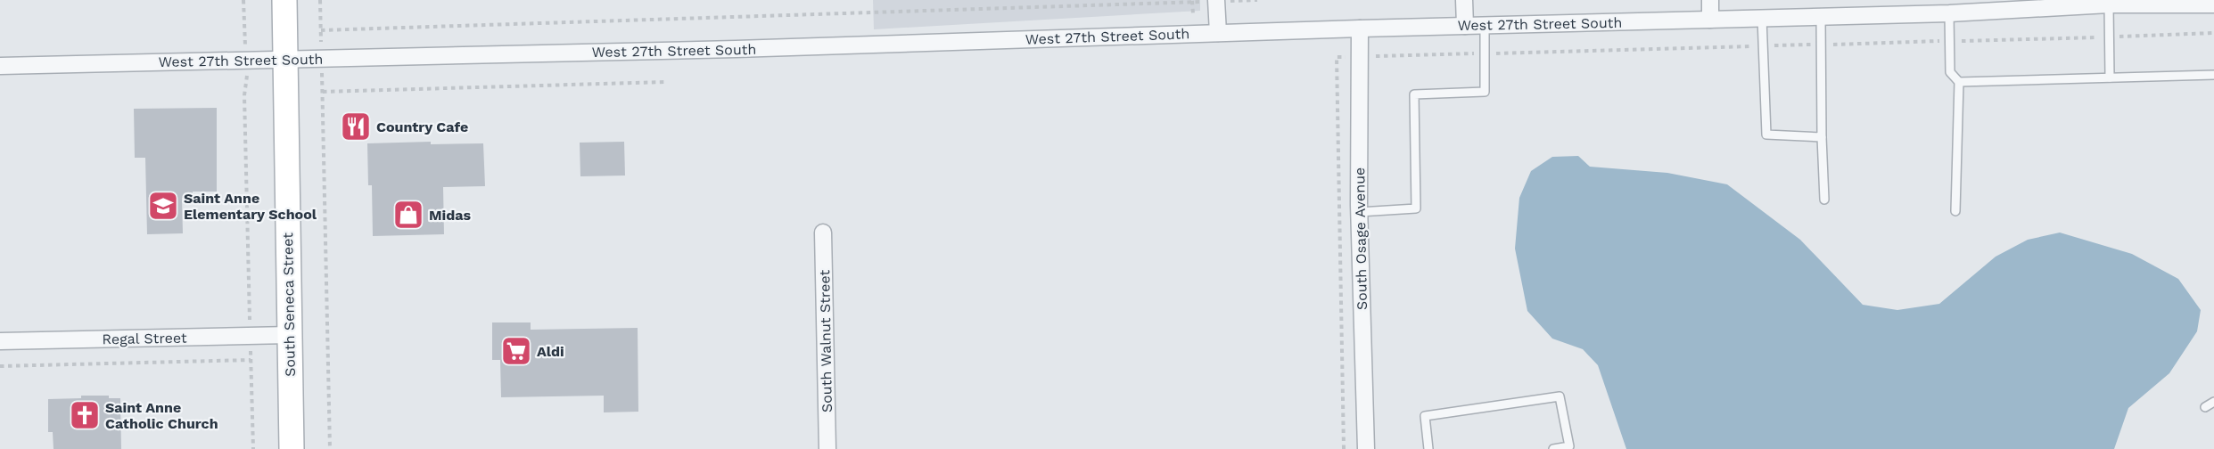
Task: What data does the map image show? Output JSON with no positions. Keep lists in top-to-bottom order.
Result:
{
  "streets": {
    "street": [
      "West 27th Street South",
      "South Osage Avenue",
      "South Seneca Street",
      "Regal Street",
      "South Walnut Street"
    ]
  },
  "crossings": [
    ["West 27th Street South", "South Osage Avenue"],
    ["West 27th Street South", "South Seneca Street"],
    ["South Seneca Street", "Regal Street"]
  ],
  "places": {
    "restaurant": ["Country Cafe"],
    "school or university": ["Saint Anne Elementary School"],
    "shop": ["Midas"],
    "supermarket": ["Aldi"],
    "church": ["Saint Anne Catholic Church"]
  }
}
